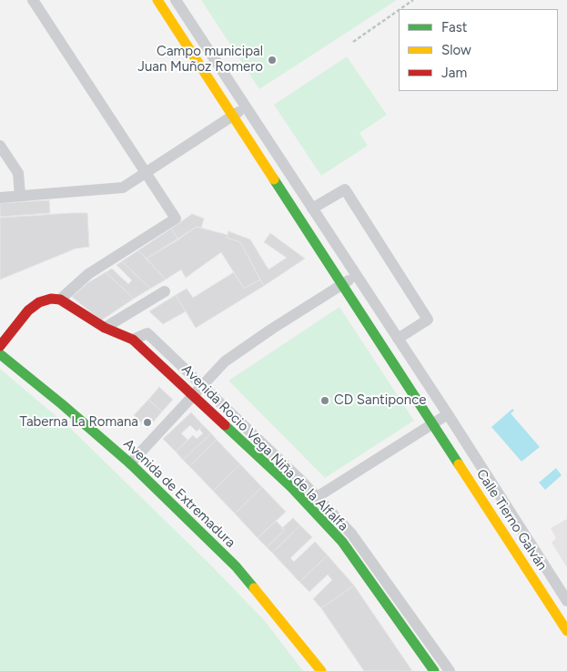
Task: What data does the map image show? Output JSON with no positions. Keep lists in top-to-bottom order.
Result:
{
  "streets": {
    "street": ["Avenida Rocio Vega Niña de la Alfalfa", "Avenida de Extremadura", "Calle Tierno Galván"]
  },
  "places": ["Campo municipal Juan Muñoz Romero", "CD Santiponce", "Taberna La Romana"],
  "legend": ["Fast", "Slow", "Jam"]
}
